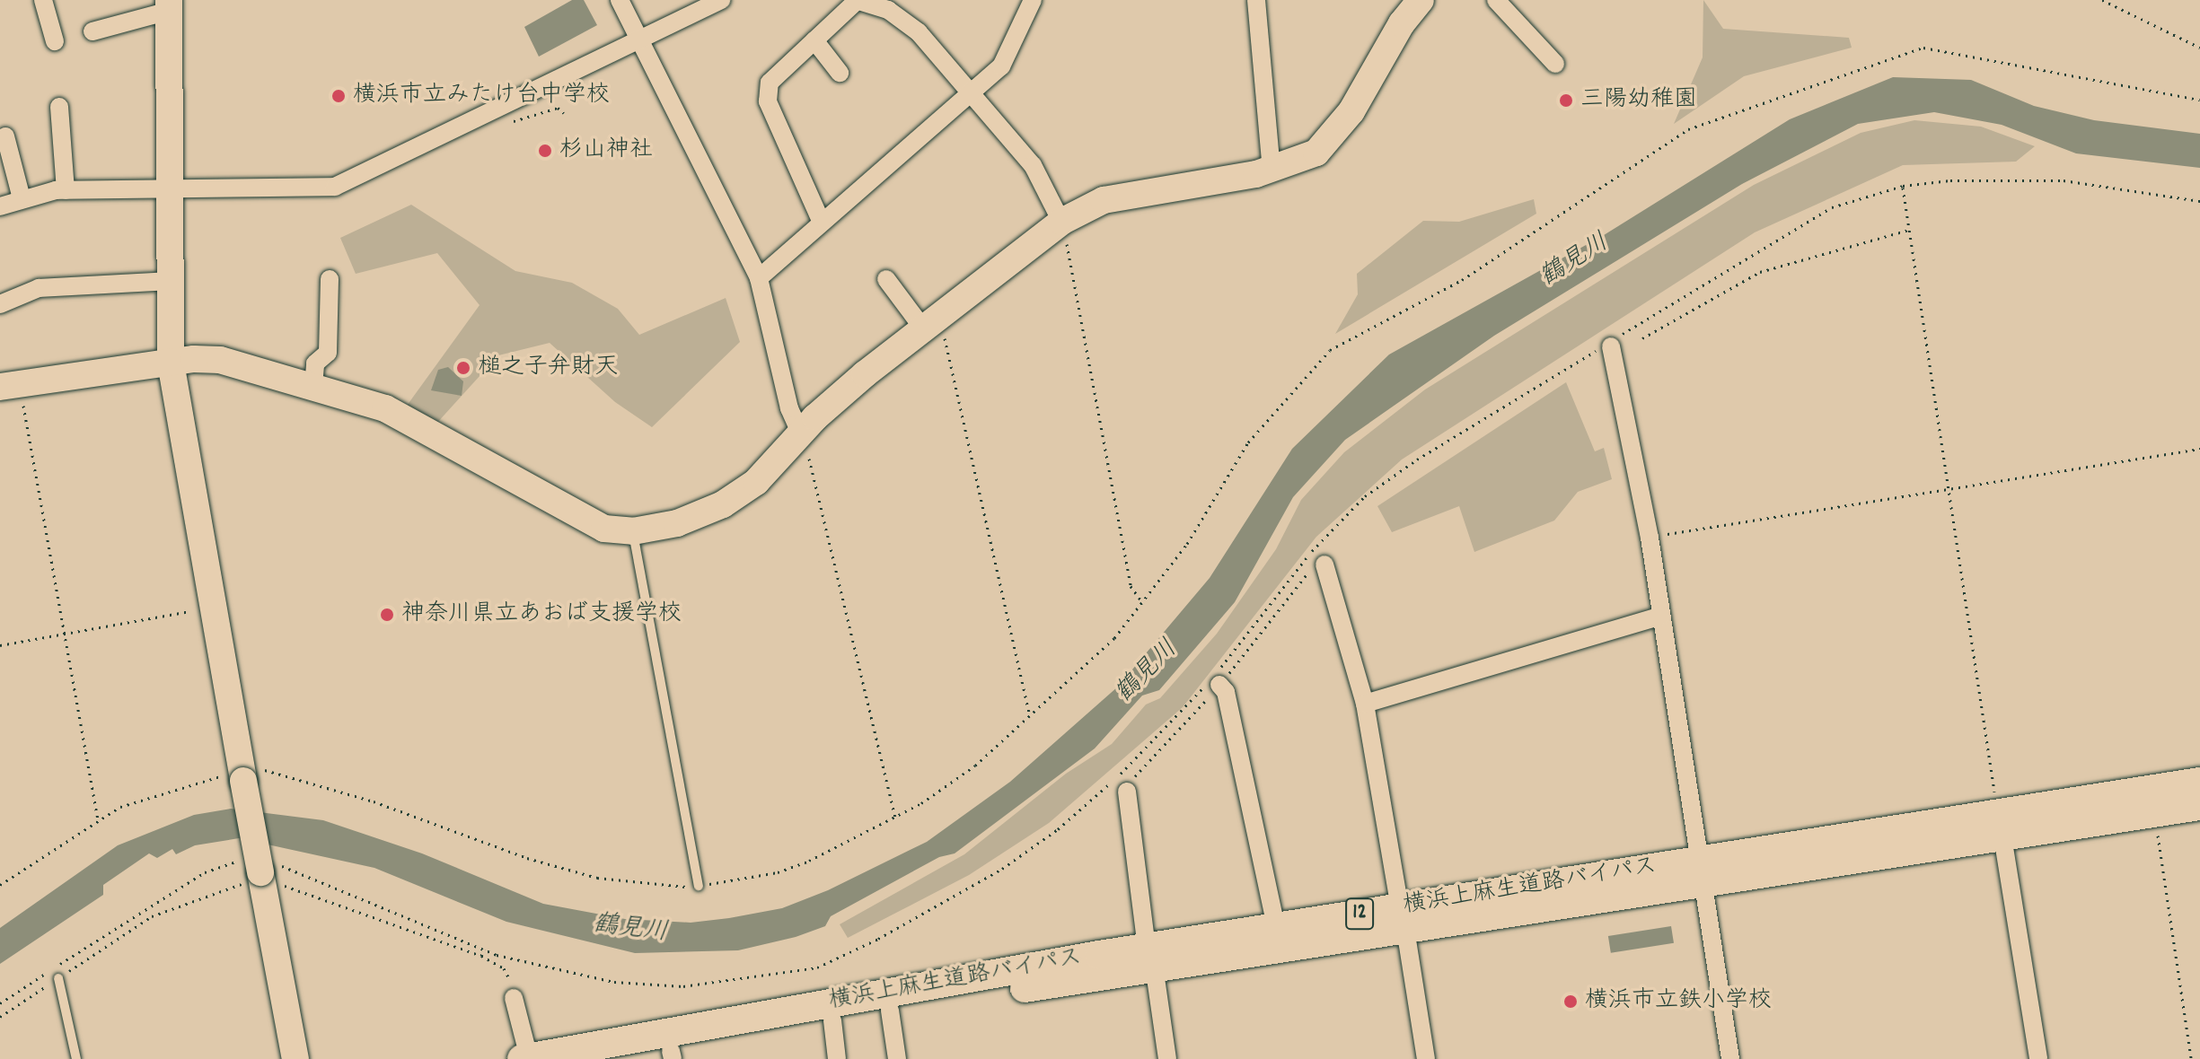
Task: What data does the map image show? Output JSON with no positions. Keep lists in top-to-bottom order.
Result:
{
  "streets": {
    "main road": ["横浜上麻生道路バイパス", "12"]
  },
  "water": ["鶴見川"],
  "places": [
    "横浜市立みたけ台中学校",
    "三陽幼稚園",
    "杉山神社",
    "槌之子弁財天",
    "神奈川県立あおば支援学校",
    "横浜市立鉄小学校"
  ]
}
